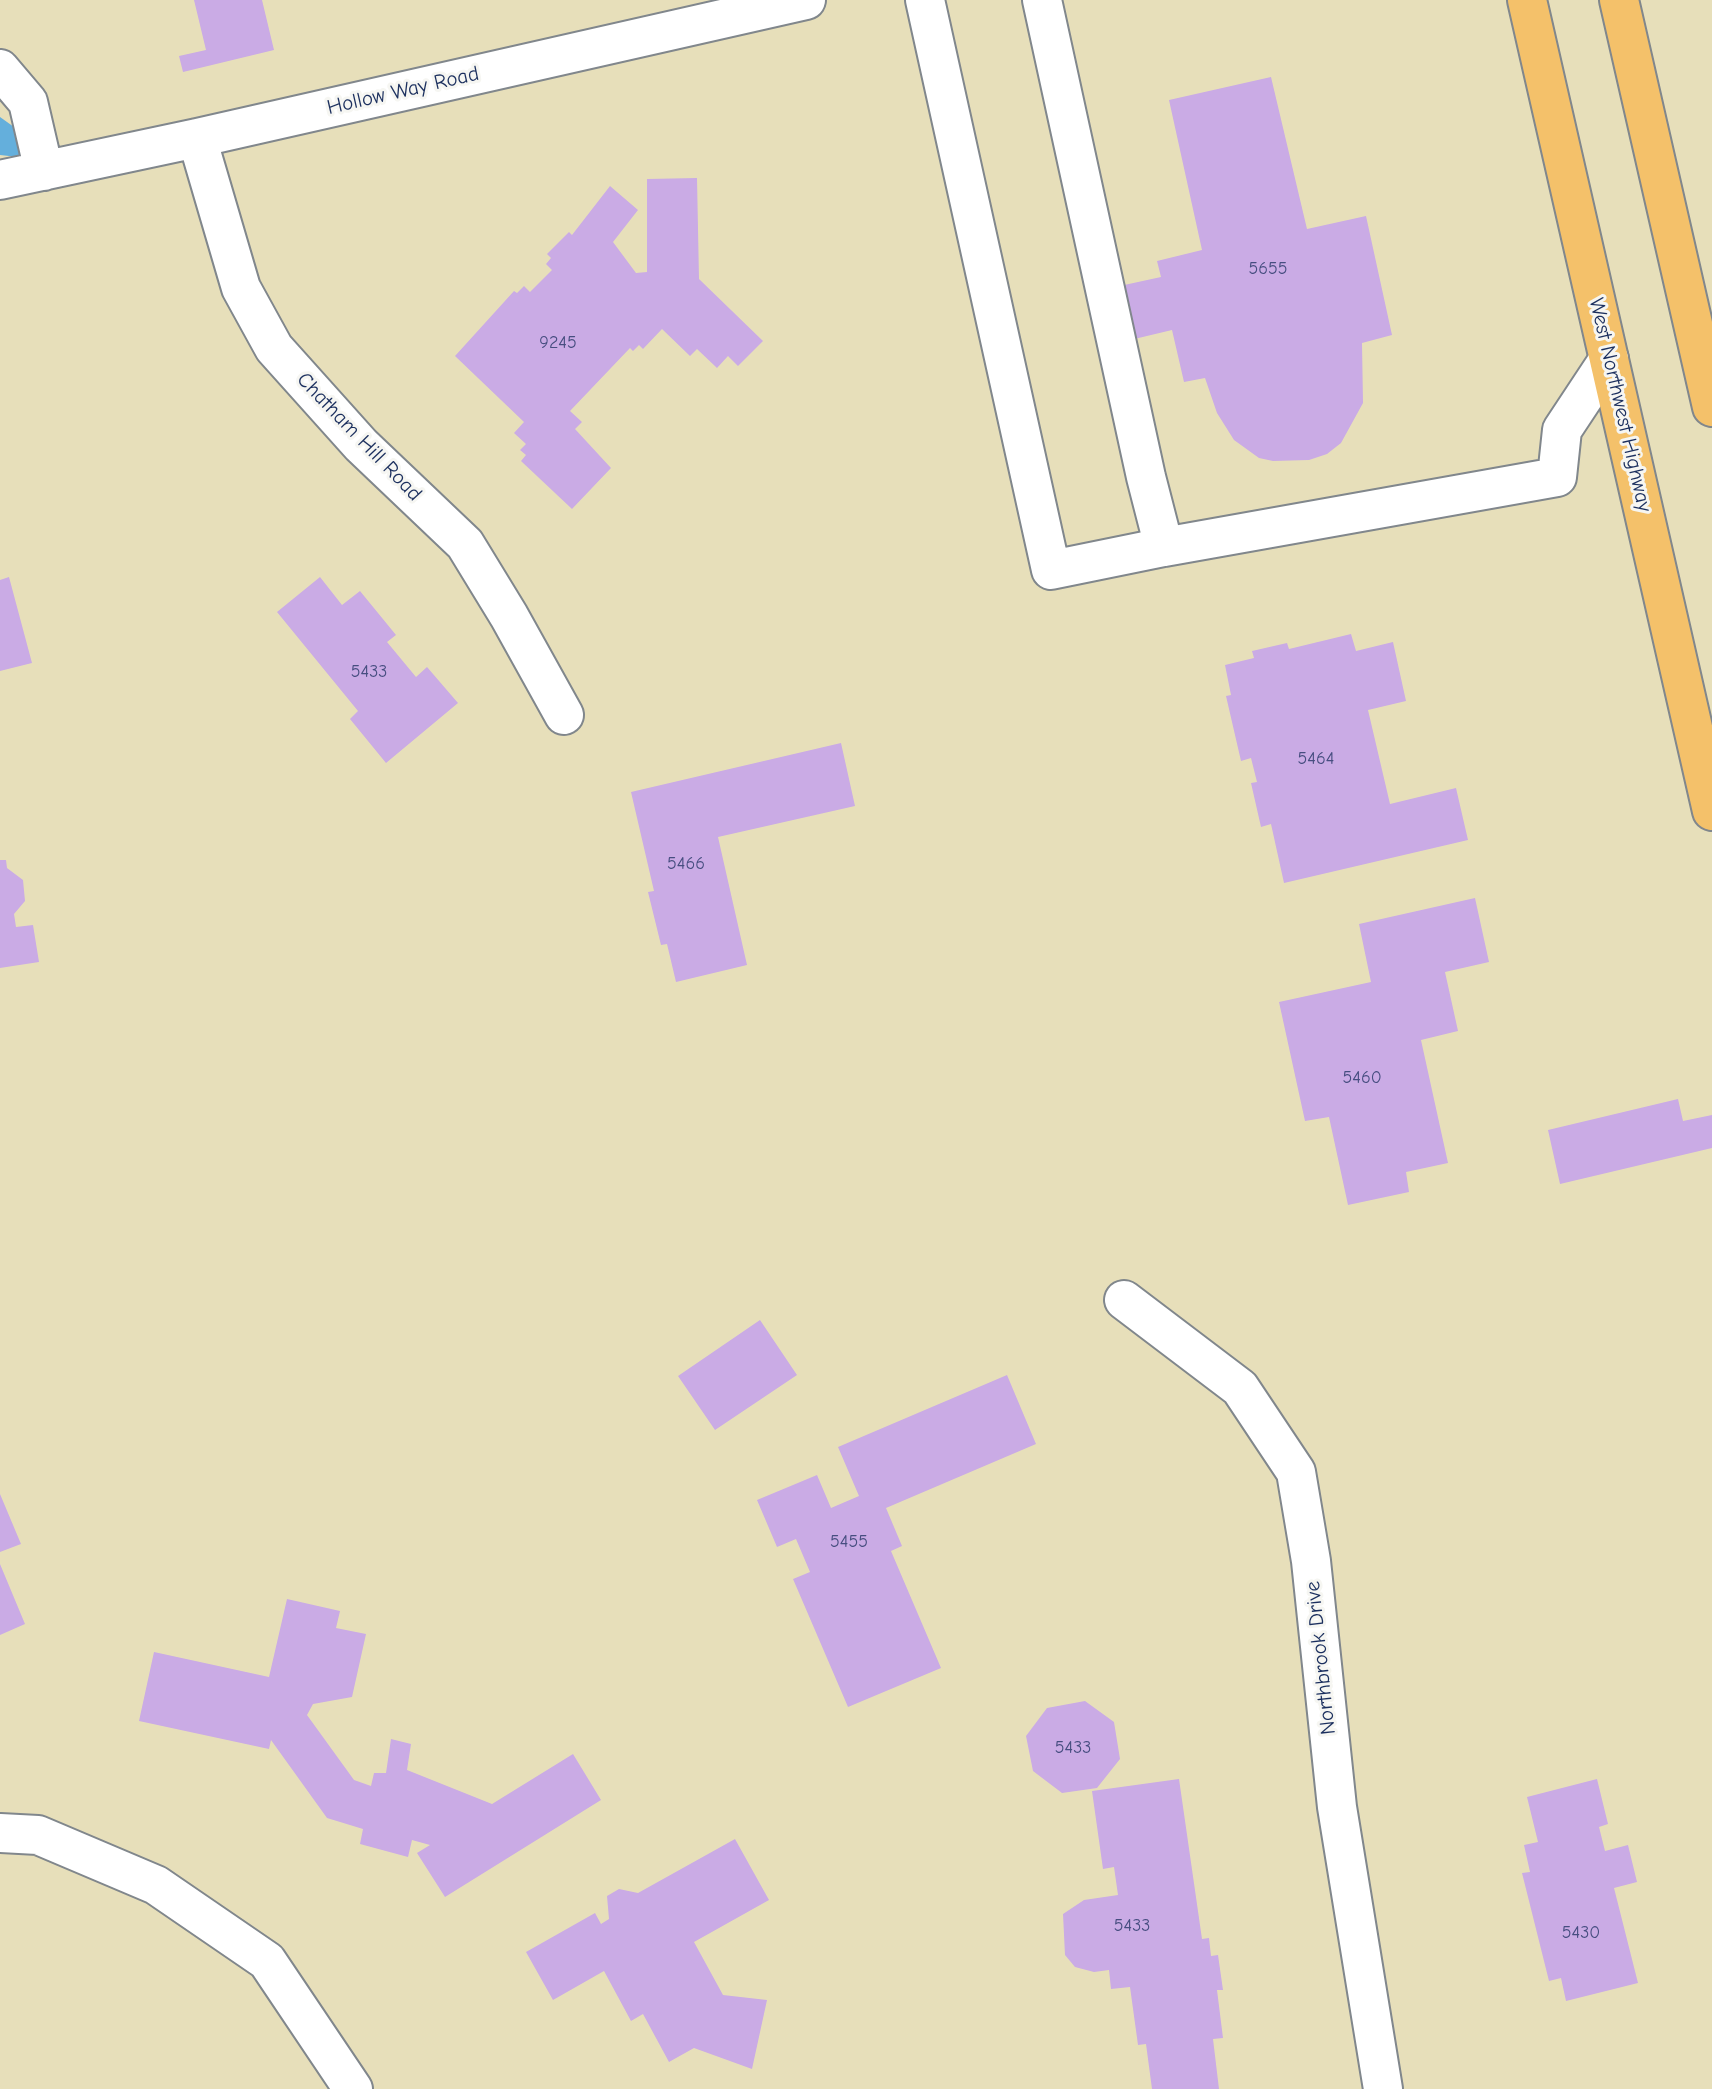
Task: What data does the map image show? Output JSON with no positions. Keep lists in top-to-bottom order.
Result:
{
  "streets": {
    "main road": ["West Northwest Highway"],
    "street": ["Hollow Way Road", "Chatham Hill Road", "Northbrook Drive"]
  },
  "crossings": [
    ["Hollow Way Road", "Chatham Hill Road"]
  ],
  "house_numbers": [
    "5655",
    "9245",
    "5433",
    "5464",
    "5466",
    "5460",
    "5455",
    "5433",
    "5433",
    "5430"
  ]
}
